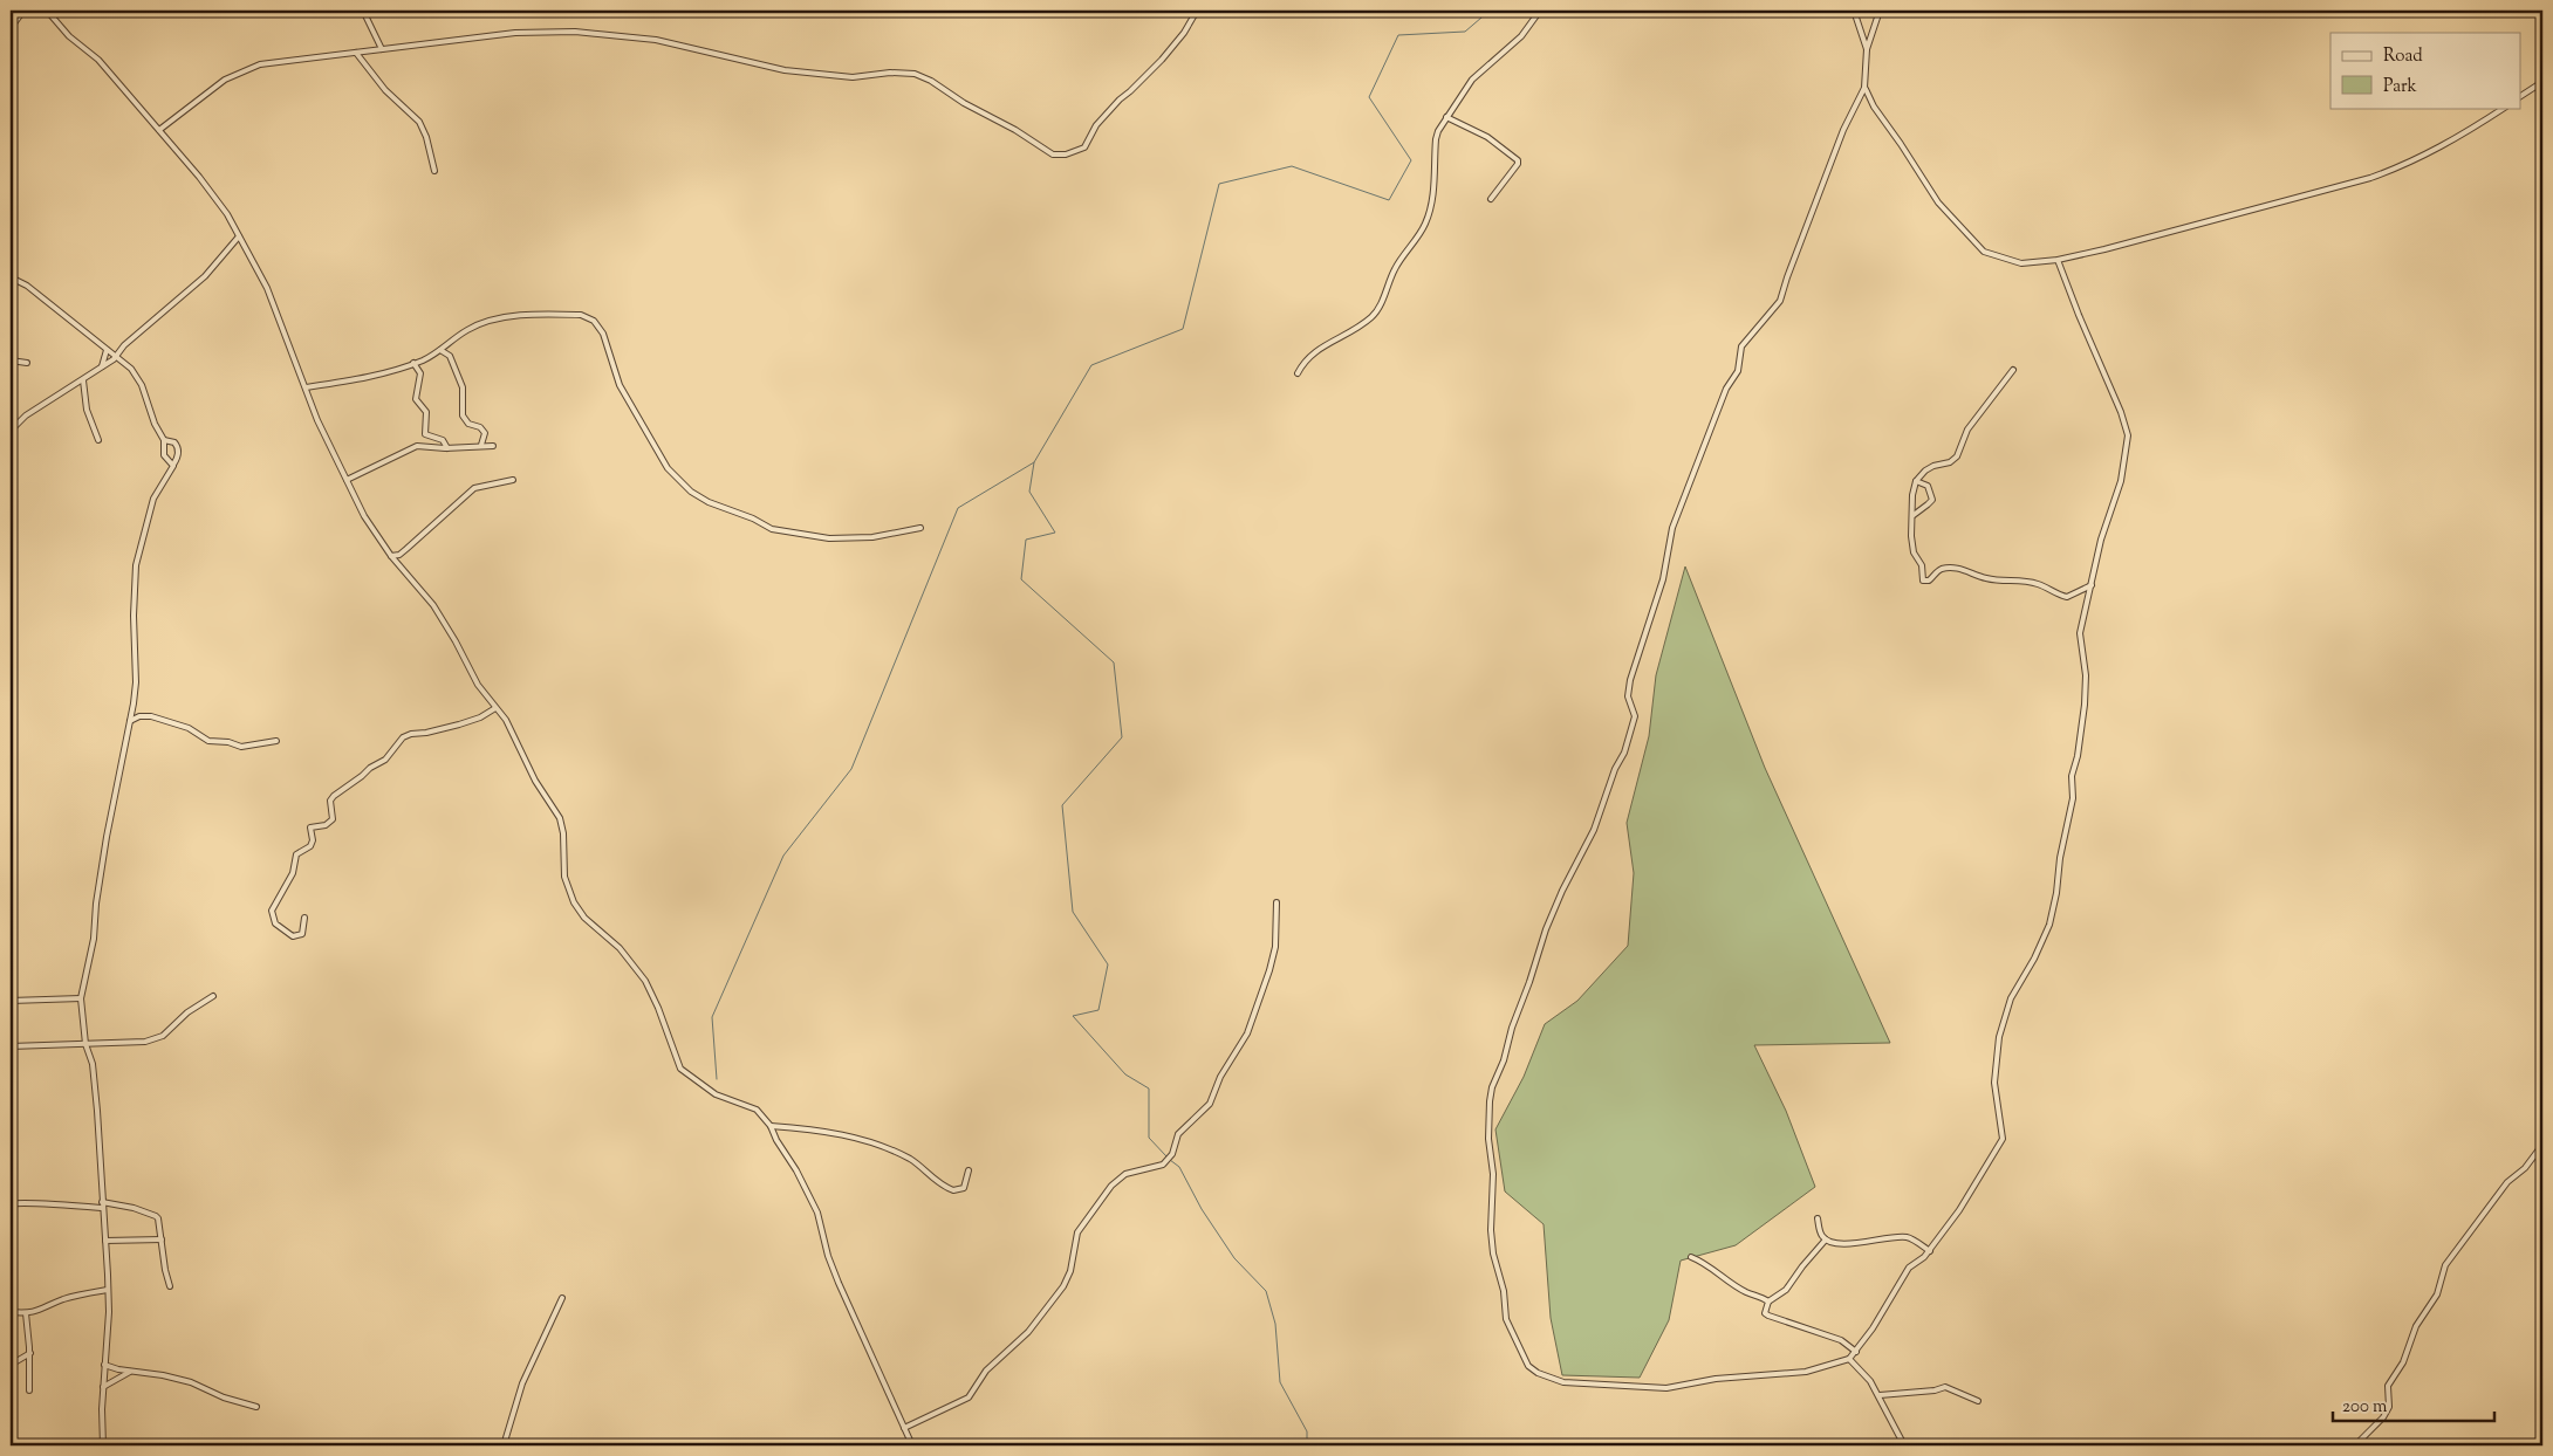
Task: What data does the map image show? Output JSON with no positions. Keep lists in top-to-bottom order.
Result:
{
  "legend": ["Road", "Park"],
  "scale_bar": "200 m"
}
